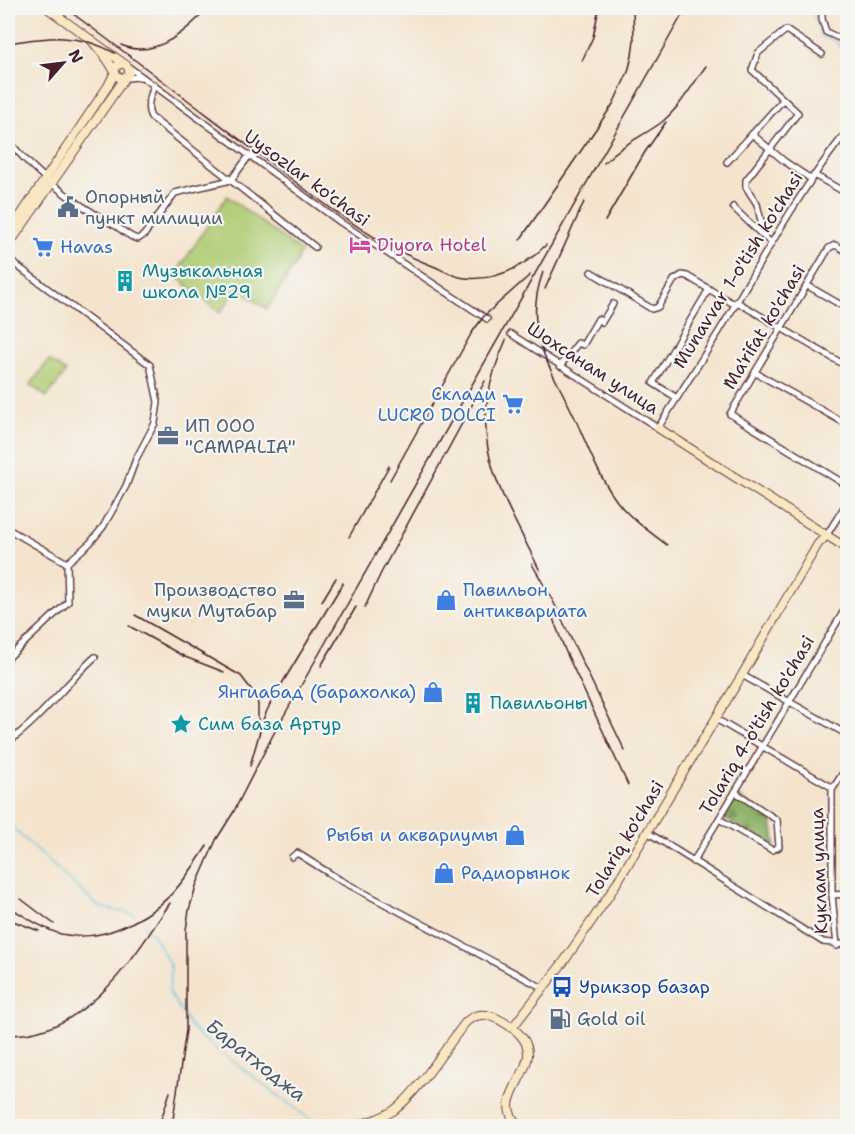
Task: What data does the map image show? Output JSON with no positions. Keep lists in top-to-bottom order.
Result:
{
  "streets": {
    "street": [
      "Uysozlar ko'chasi",
      "Munavvar 1-o'tish ko'chasi",
      "Ma'rifat ko'chasi",
      "Шохсанам улица",
      "Tolariq 4-o'tish ko'chasi",
      "Tolariq ko'chasi",
      "Куклам улица"
    ]
  },
  "crossings": [
    ["Munavvar 1-o'tish ko'chasi", "Шохсанам улица"],
    ["Tolariq 4-o'tish ko'chasi", "Куклам улица"],
    ["Tolariq ko'chasi", "Куклам улица"]
  ],
  "water": ["Баратходжа"],
  "places": {
    "public building": ["Опорный пункт милиции"],
    "hotel": ["Diyora Hotel"],
    "supermarket": ["Havas", "Склади LUCRO DOLCI"],
    "building": ["Музыкальная школа №29", "Павильоны"],
    "office": ["ИП ООО \"CAMPALIA\"", "Производство муки Мутабар"],
    "shop": [
      "Павильон антиквариата",
      "Янгиабад (барахолка)",
      "Рыбы и аквариумы",
      "Радиорынок"
    ],
    "place": ["Сим база Артур"],
    "bus stop": ["Урикзор базар"],
    "fuel station": ["Gold oil"]
  },
  "north": "top right"
}
